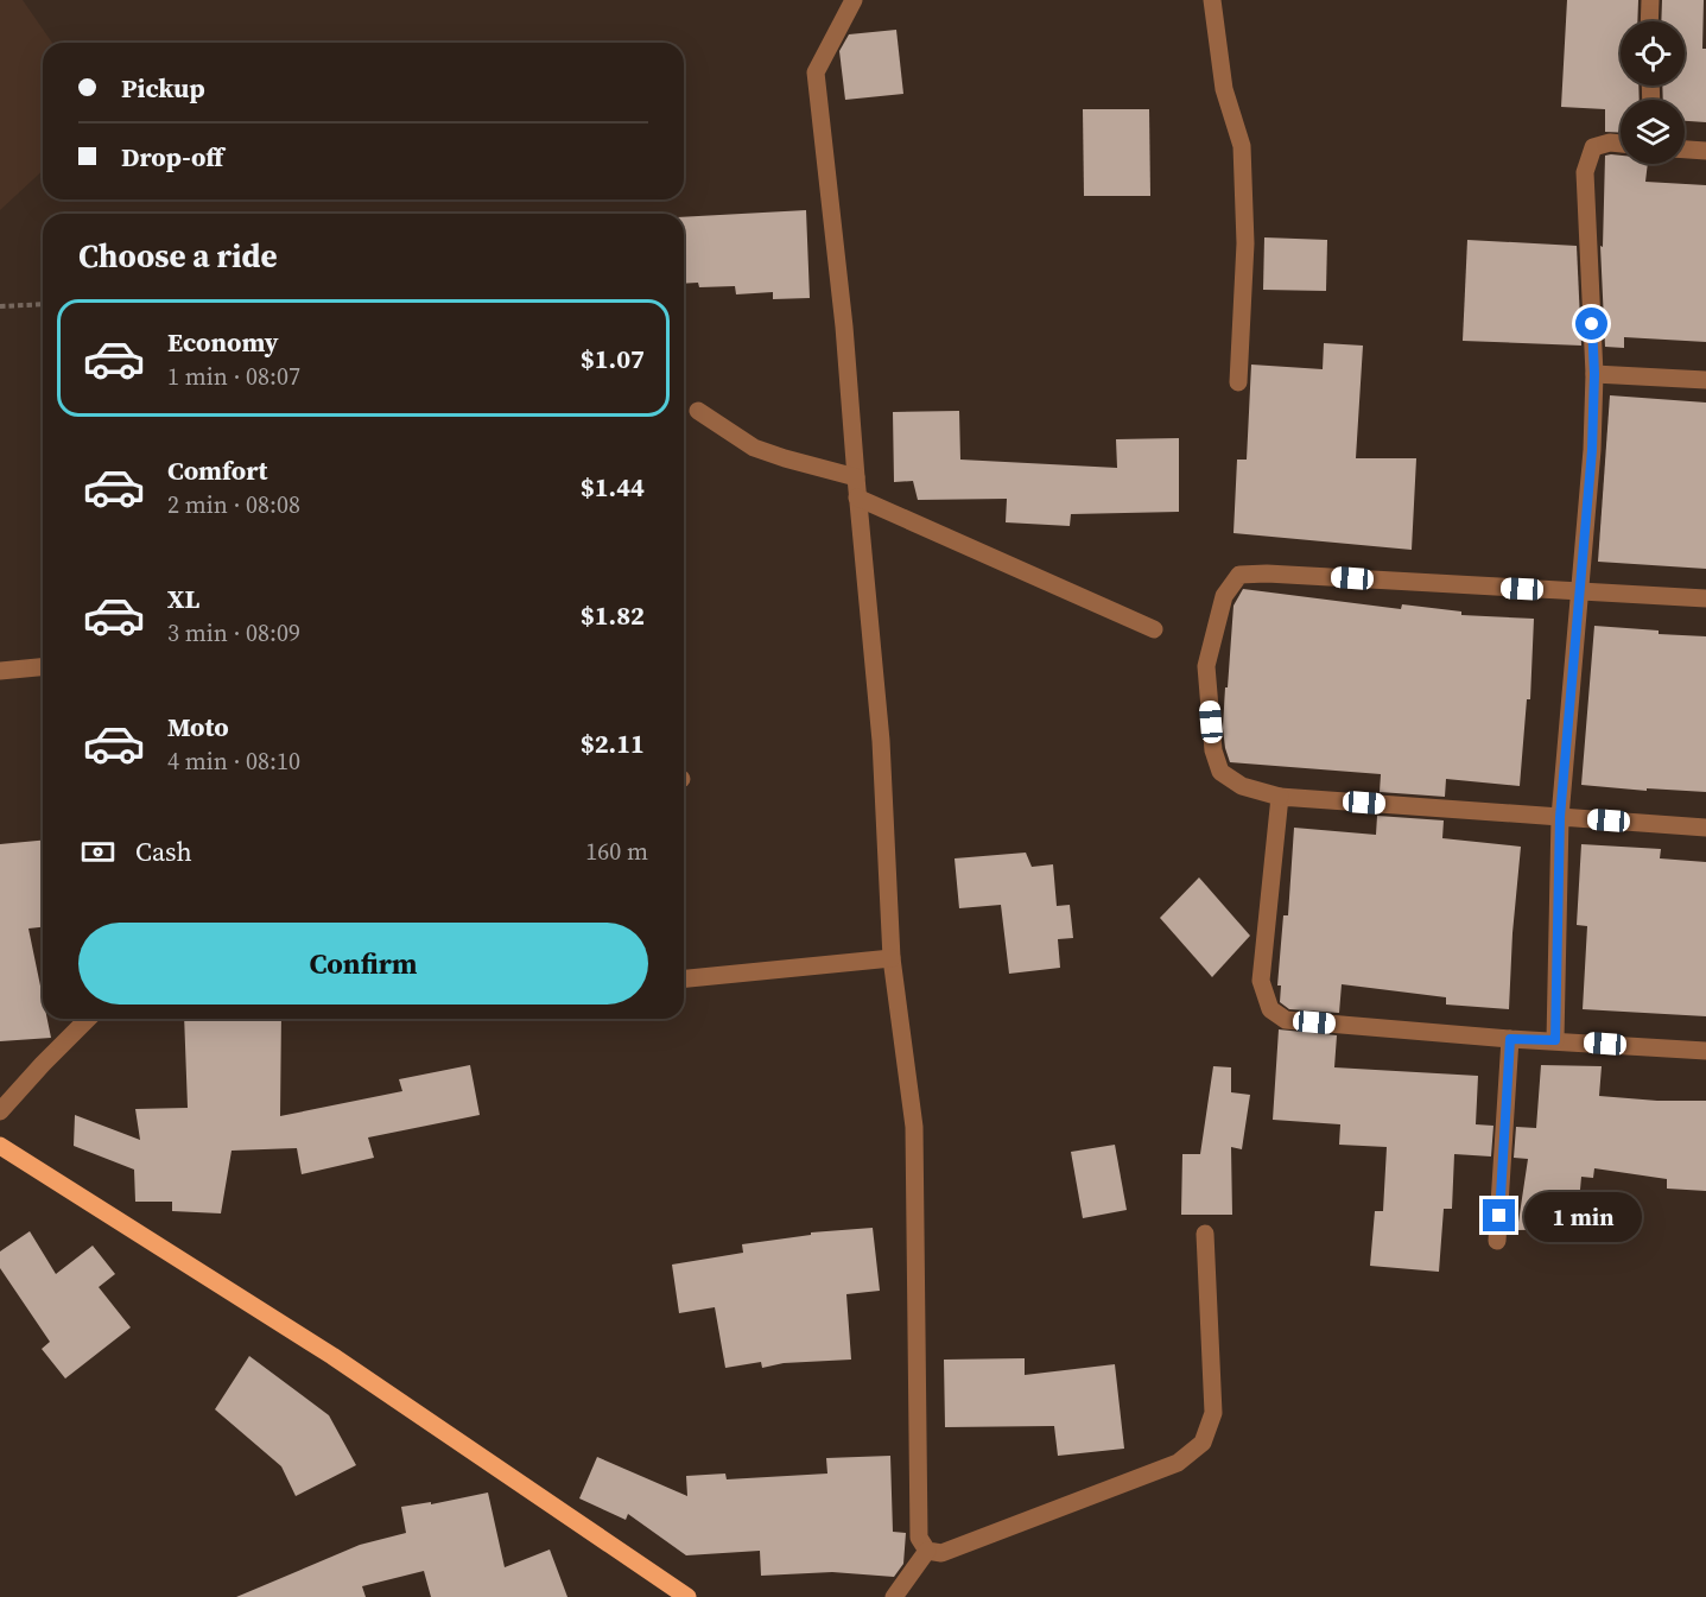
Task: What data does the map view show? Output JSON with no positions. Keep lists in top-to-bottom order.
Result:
{
  "page": {
    "banner": ["Pickup", "Drop-off"],
    "heading": "Choose a ride",
    "list": [
      {
        "name": "Economy",
        "note": "1 min · 08:07",
        "value": "$1.07"
      },
      {
        "name": "Comfort",
        "note": "2 min · 08:08",
        "value": "$1.44"
      },
      {
        "name": "XL",
        "note": "3 min · 08:09",
        "value": "$1.82"
      },
      {
        "name": "Moto",
        "note": "4 min · 08:10",
        "value": "$2.11"
      }
    ],
    "pay": ["Cash", "160 m"],
    "buttons": "Confirm",
    "bubble": "1 min"
  }
}
